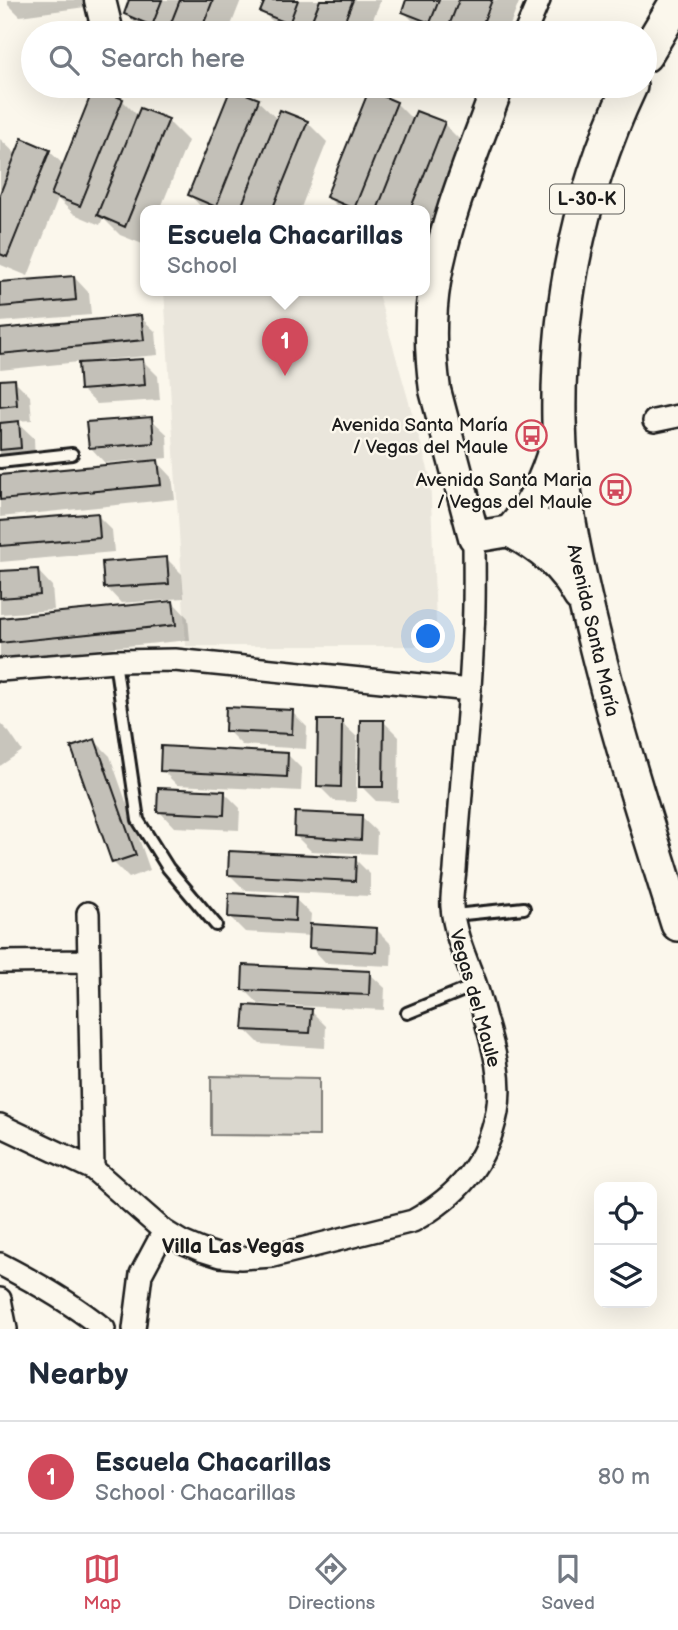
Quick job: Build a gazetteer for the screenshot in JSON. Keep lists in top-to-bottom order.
{
  "streets": {
    "main road": ["L-30-K", "Avenida Santa María"],
    "street": ["Vegas del Maule"]
  },
  "districts": ["Villa Las Vegas"],
  "places": {
    "bus stop": ["Avenida Santa María / Vegas del Maule", "Avenida Santa Maria / Vegas del Maule"]
  },
  "page": {
    "search": "Search here",
    "popup": ["Escuela Chacarillas", "School"],
    "pins": "1",
    "heading": "Nearby",
    "list": [
      {
        "mark": "1",
        "name": "Escuela Chacarillas",
        "note": "School · Chacarillas",
        "value": "80 m"
      }
    ],
    "nav": ["Map", "Directions", "Saved"]
  }
}
